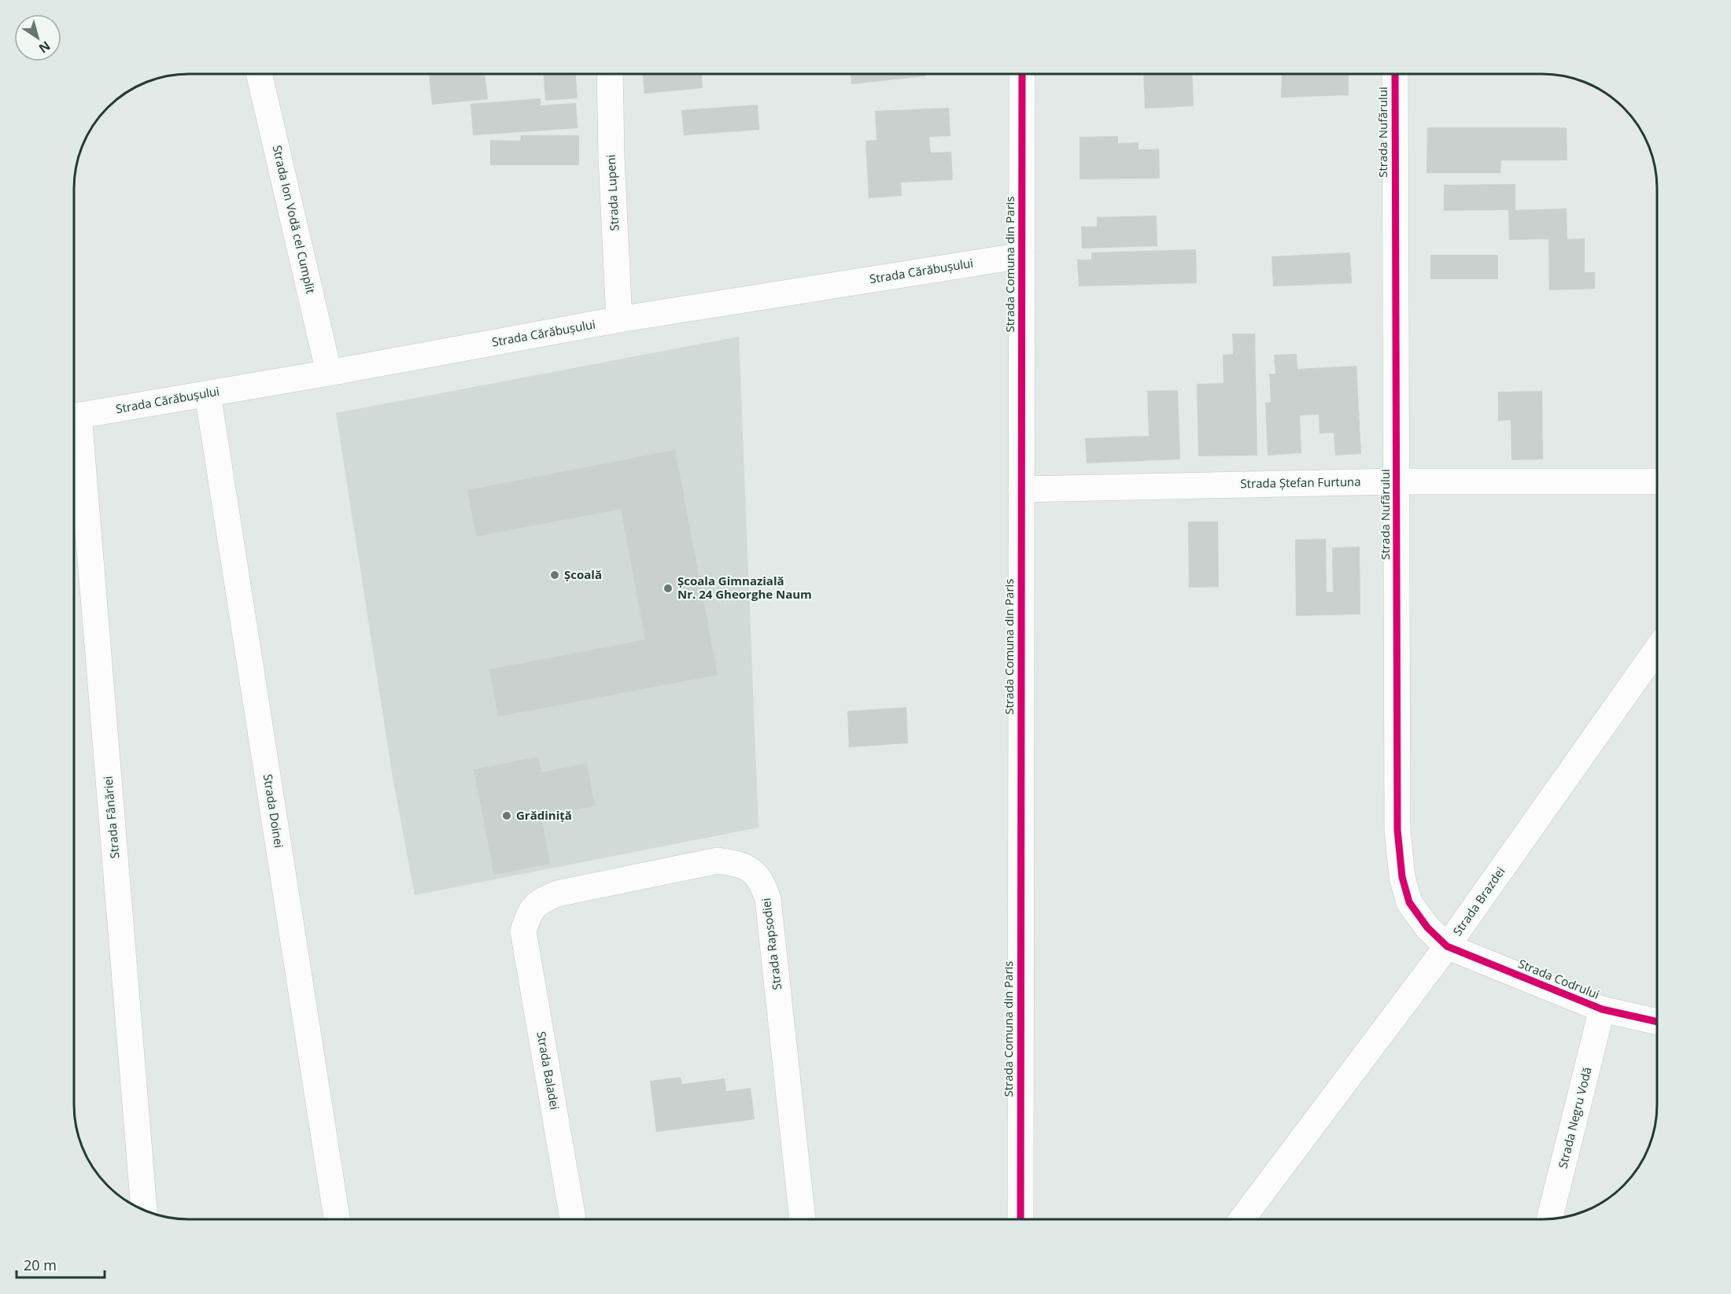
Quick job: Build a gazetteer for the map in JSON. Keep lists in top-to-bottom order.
{
  "streets": {
    "street": [
      "Strada Nufărului",
      "Strada Lupeni",
      "Strada Ion Vodă cel Cumplit",
      "Strada Comuna din Paris",
      "Strada Cărăbușului",
      "Strada Ștefan Furtuna",
      "Strada Doinei",
      "Strada Fânăriei",
      "Strada Brazdei",
      "Strada Rapsodiei",
      "Strada Codrului",
      "Strada Baladei",
      "Strada Negru Vodă"
    ]
  },
  "crossings": [
    ["Strada Nufărului", "Strada Ștefan Furtuna"],
    ["Strada Nufărului", "Strada Brazdei"],
    ["Strada Nufărului", "Strada Codrului"],
    ["Strada Lupeni", "Strada Cărăbușului"],
    ["Strada Ion Vodă cel Cumplit", "Strada Cărăbușului"],
    ["Strada Comuna din Paris", "Strada Cărăbușului"],
    ["Strada Comuna din Paris", "Strada Ștefan Furtuna"],
    ["Strada Cărăbușului", "Strada Doinei"],
    ["Strada Brazdei", "Strada Codrului"],
    ["Strada Rapsodiei", "Strada Baladei"],
    ["Strada Codrului", "Strada Negru Vodă"]
  ],
  "places": ["Școală", "Școala Gimnazială Nr. 24 Gheorghe Naum", "Grădiniță"],
  "scale_bar": "20 m",
  "north": "bottom right"
}
